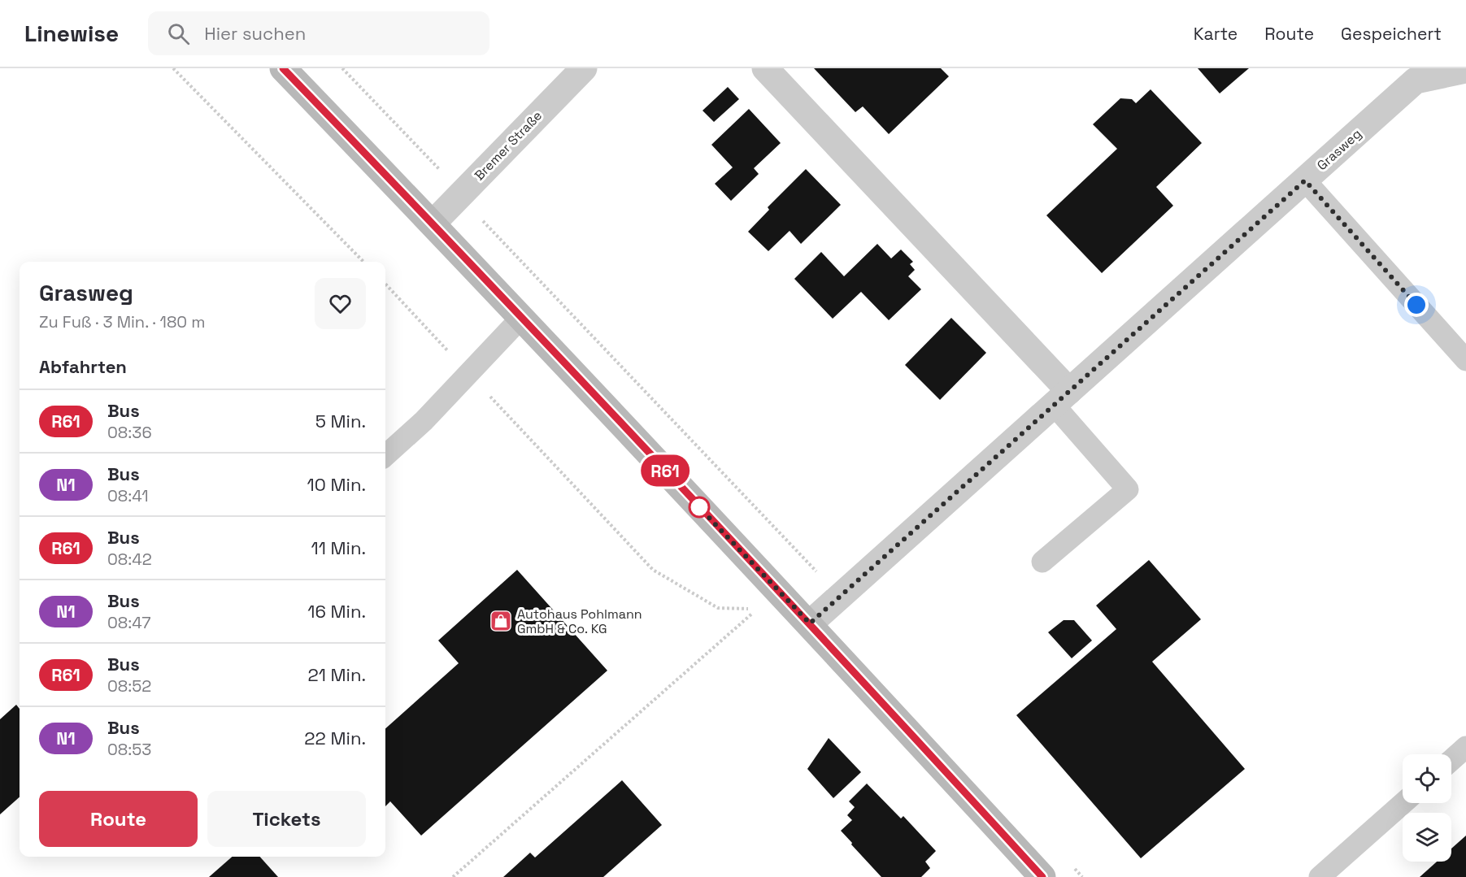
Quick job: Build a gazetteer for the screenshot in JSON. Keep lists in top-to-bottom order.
{
  "streets": {
    "street": ["Bremer Straße", "Grasweg"]
  },
  "places": {
    "shop": ["Autohaus Pohlmann GmbH & Co. KG"]
  },
  "lines": ["bus line R61"],
  "page": {
    "header": "Linewise",
    "search": "Hier suchen",
    "nav": ["Karte", "Route", "Gespeichert"],
    "on_map": "R61",
    "heading": [
      ["Grasweg", "Zu Fuß · 3 Min. · 180 m"],
      "Abfahrten"
    ],
    "list": [
      {
        "mark": "R61",
        "name": "Bus",
        "note": "08:36",
        "value": "5 Min."
      },
      {
        "mark": "N1",
        "name": "Bus",
        "note": "08:41",
        "value": "10 Min."
      },
      {
        "mark": "R61",
        "name": "Bus",
        "note": "08:42",
        "value": "11 Min."
      },
      {
        "mark": "N1",
        "name": "Bus",
        "note": "08:47",
        "value": "16 Min."
      },
      {
        "mark": "R61",
        "name": "Bus",
        "note": "08:52",
        "value": "21 Min."
      },
      {
        "mark": "N1",
        "name": "Bus",
        "note": "08:53",
        "value": "22 Min."
      }
    ],
    "buttons": ["Route", "Tickets"]
  }
}
